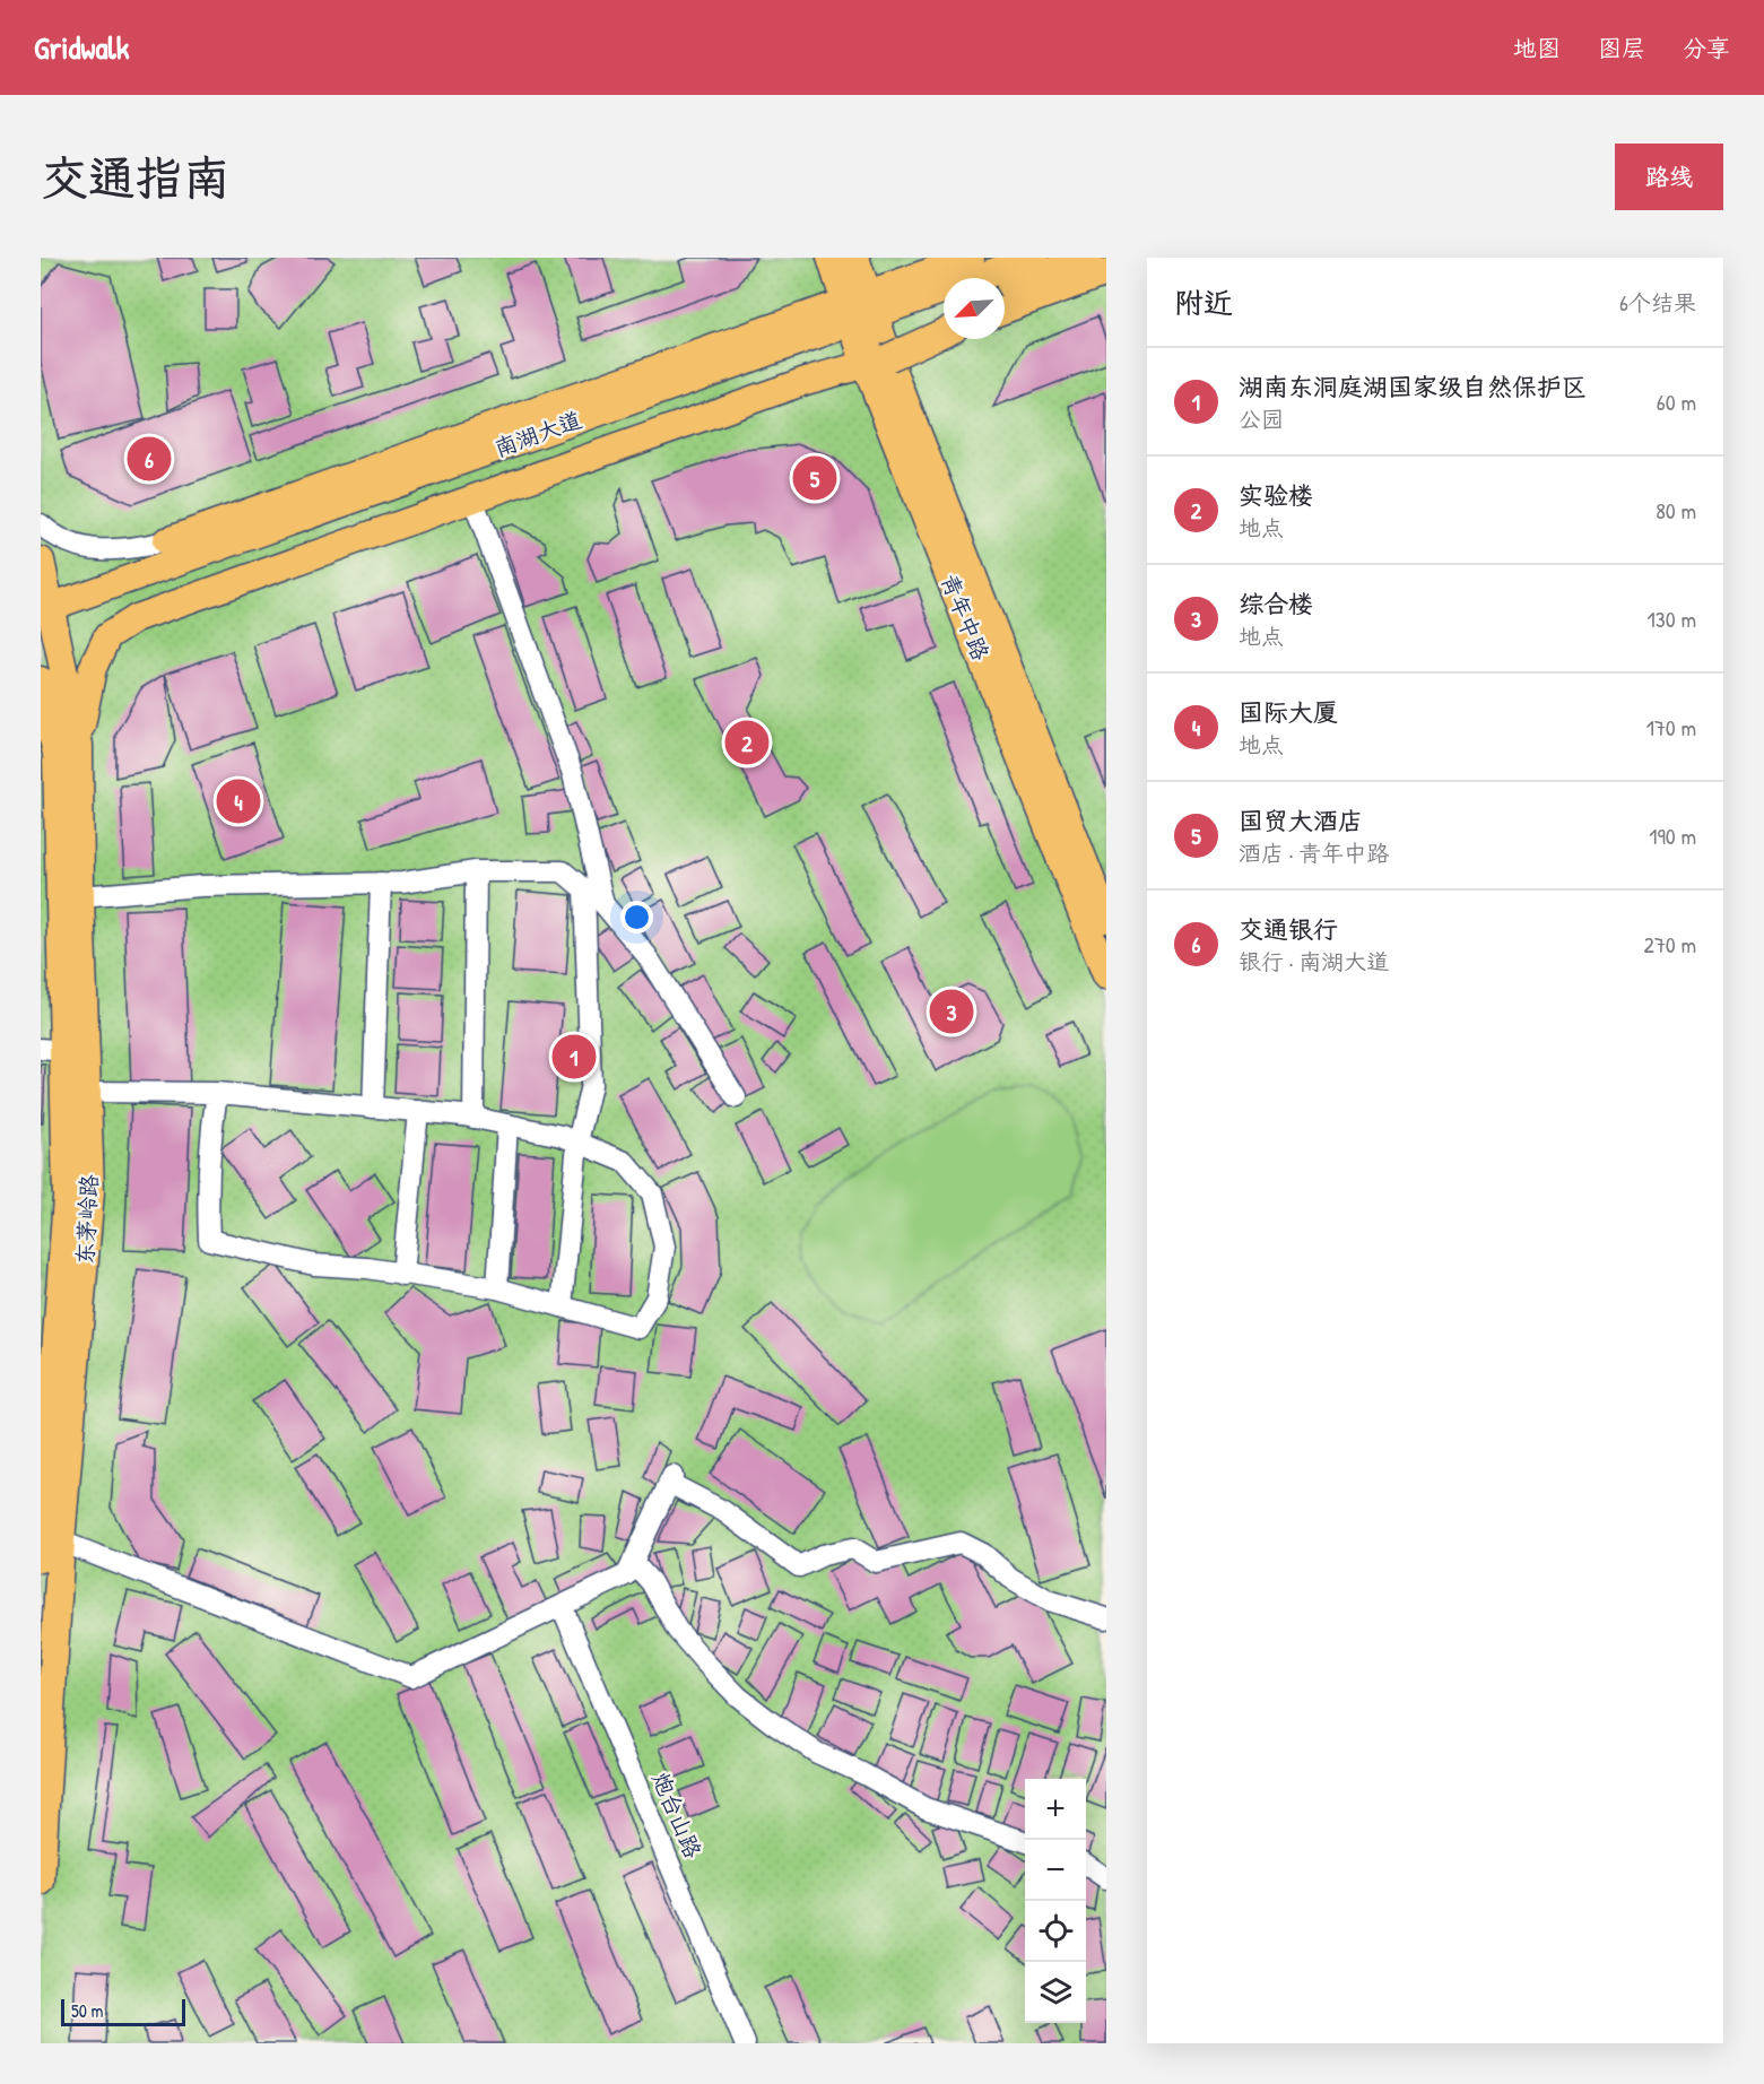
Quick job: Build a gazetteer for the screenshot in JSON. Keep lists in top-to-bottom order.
{
  "streets": {
    "main road": ["南湖大道", "青年中路", "东茅岭路"],
    "street": ["炮台山路"]
  },
  "crossings": [
    ["南湖大道", "青年中路"],
    ["南湖大道", "东茅岭路"]
  ],
  "scale_bar": "50 m",
  "north": "bottom left",
  "page": {
    "header": "Gridwalk",
    "nav": ["地图", "图层", "分享"],
    "buttons": "路线",
    "title": "交通指南",
    "heading": ["附近", "6个结果"],
    "list": [
      {
        "mark": "1",
        "name": "湖南东洞庭湖国家级自然保护区",
        "note": "公园",
        "value": "60 m"
      },
      {
        "mark": "2",
        "name": "实验楼",
        "note": "地点",
        "value": "80 m"
      },
      {
        "mark": "3",
        "name": "综合楼",
        "note": "地点",
        "value": "130 m"
      },
      {
        "mark": "4",
        "name": "国际大厦",
        "note": "地点",
        "value": "170 m"
      },
      {
        "mark": "5",
        "name": "国贸大酒店",
        "note": "酒店 · 青年中路",
        "value": "190 m"
      },
      {
        "mark": "6",
        "name": "交通银行",
        "note": "银行 · 南湖大道",
        "value": "270 m"
      }
    ],
    "pins": [
      "6",
      "5",
      "2",
      "4",
      "3",
      "1"
    ],
    "map_buttons": ["+", "−"],
    "scale": "50 m"
  }
}
